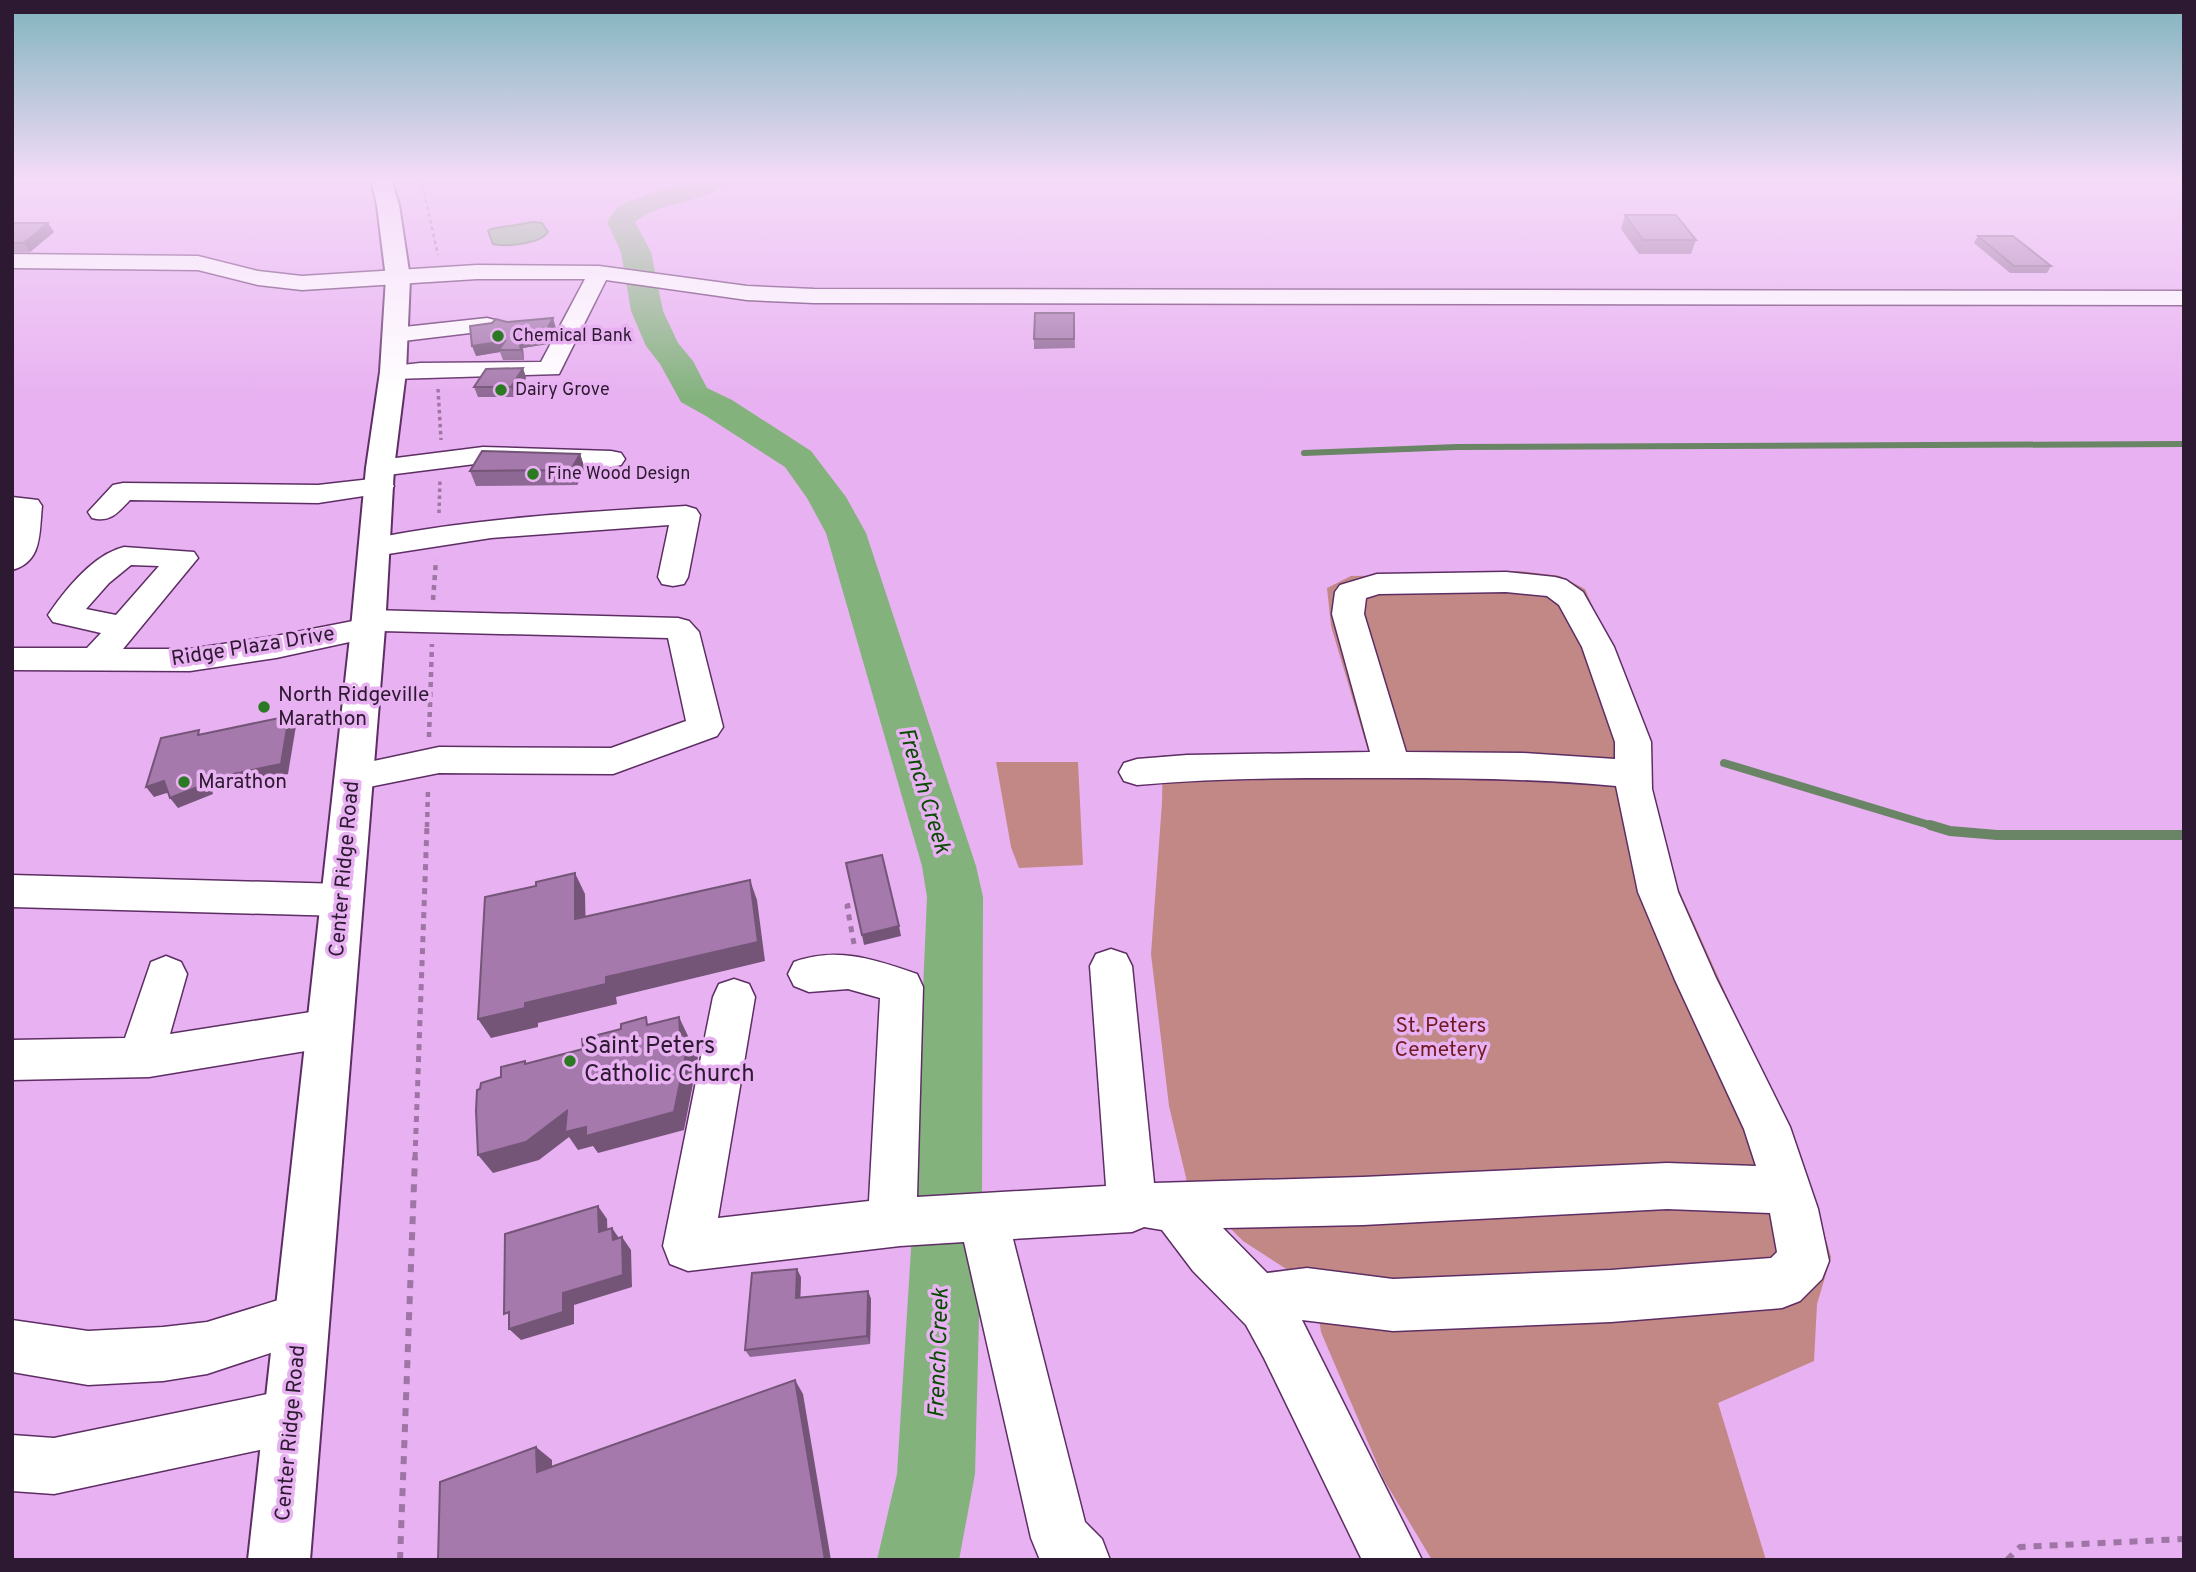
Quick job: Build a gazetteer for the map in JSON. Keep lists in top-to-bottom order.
{
  "streets": {
    "main road": ["Center Ridge Road"],
    "street": ["Ridge Plaza Drive"]
  },
  "crossings": [
    ["Ridge Plaza Drive", "Center Ridge Road"]
  ],
  "water": ["French Creek"],
  "parks": ["St. Peters Cemetery"],
  "places": [
    "Chemical Bank",
    "Dairy Grove",
    "Fine Wood Design",
    "North Ridgeville Marathon",
    "Marathon",
    "Saint Peters Catholic Church"
  ]
}
